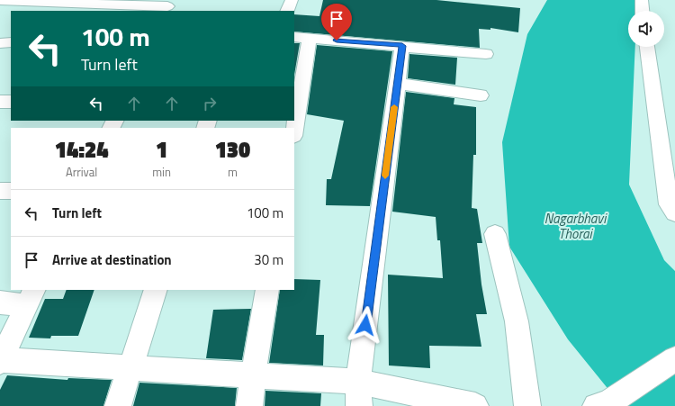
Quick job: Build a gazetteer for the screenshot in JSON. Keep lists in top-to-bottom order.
{
  "water": ["Nagarbhavi Thorai"],
  "page": {
    "turn": ["100 m", "Turn left"],
    "eta": [
      "14:24",
      "Arrival",
      "1",
      "min",
      "130",
      "m"
    ],
    "list": [
      {
        "name": "Turn left",
        "value": "100 m"
      },
      {
        "name": "Arrive at destination",
        "value": "30 m"
      }
    ]
  }
}
